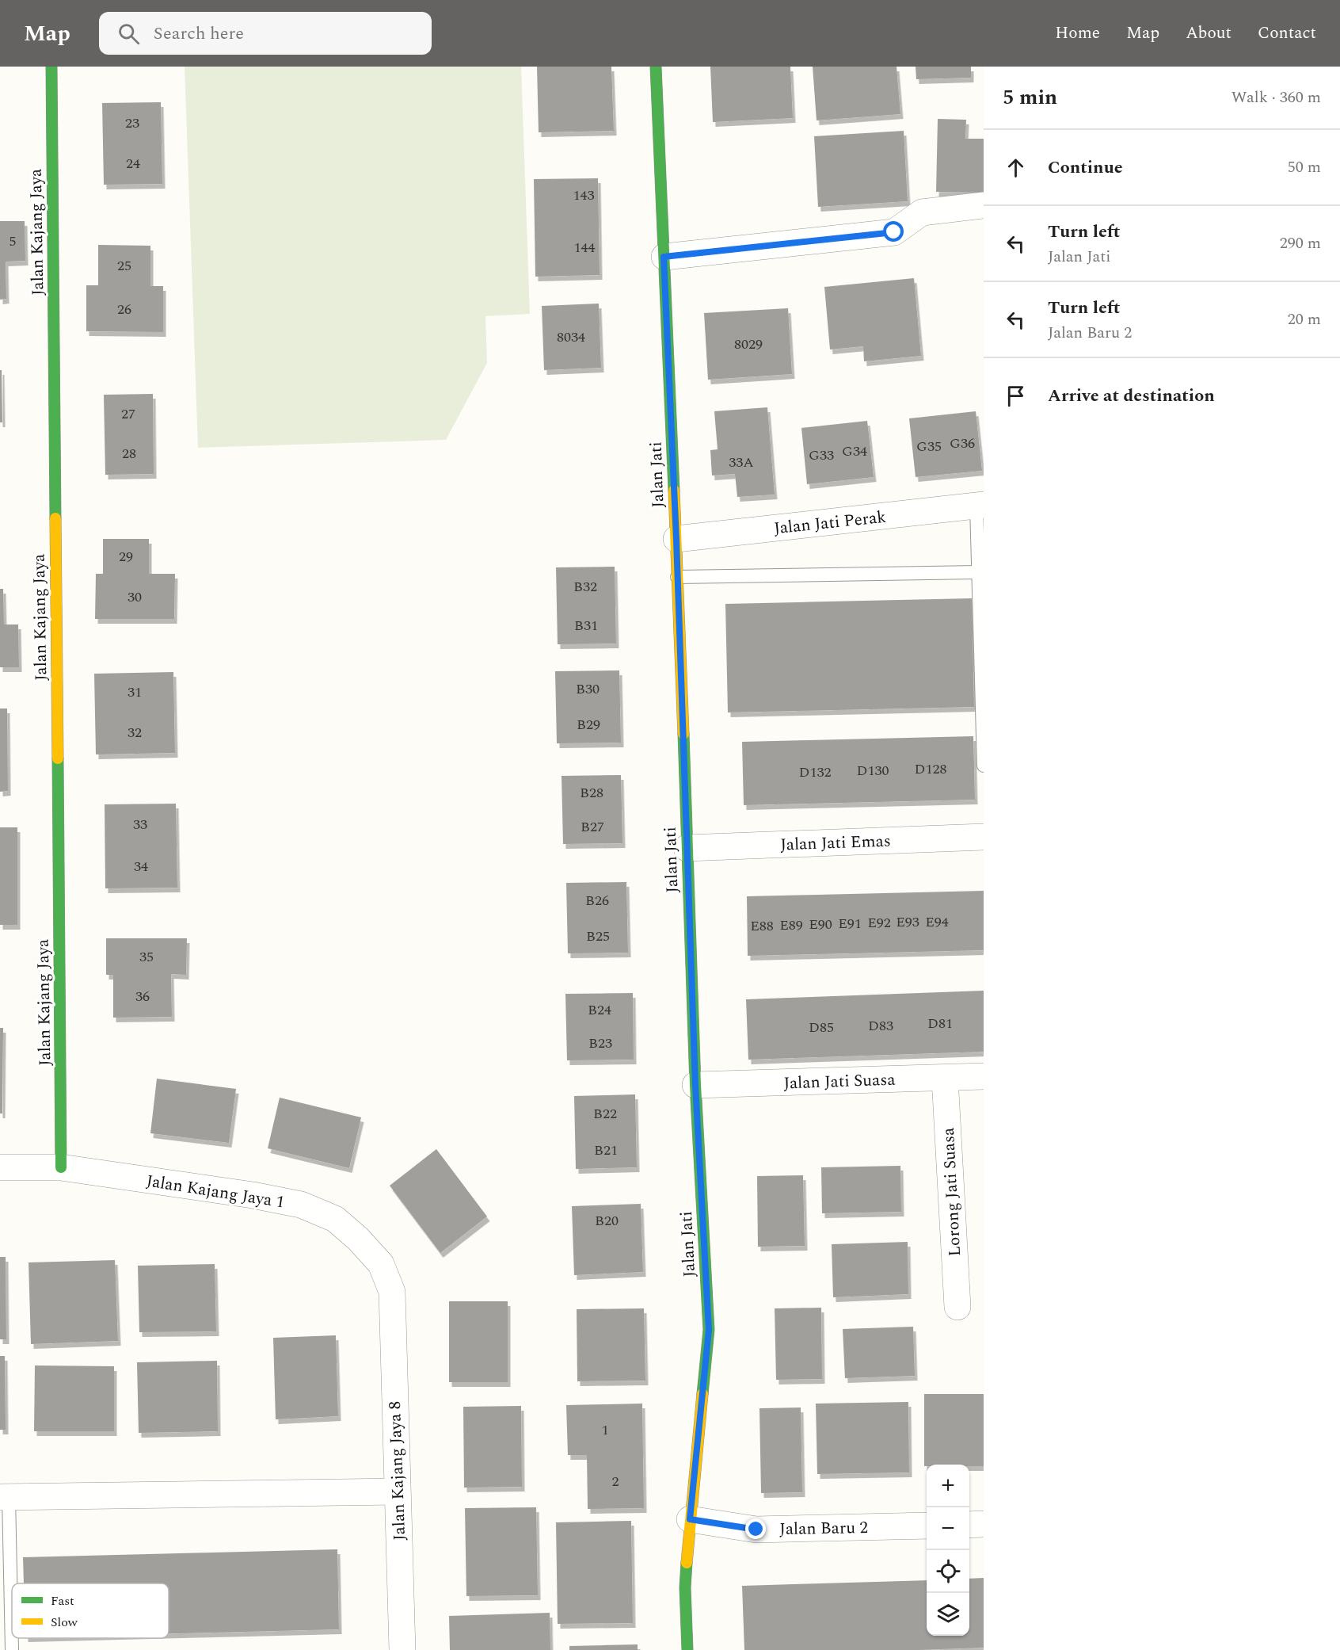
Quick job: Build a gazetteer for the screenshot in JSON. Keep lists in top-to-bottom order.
{
  "streets": {
    "street": [
      "Jalan Kajang Jaya",
      "Jalan Jati",
      "Jalan Jati Perak",
      "Jalan Jati Emas",
      "Jalan Jati Suasa",
      "Jalan Kajang Jaya 1",
      "Lorong Jati Suasa",
      "Jalan Kajang Jaya 8",
      "Jalan Baru 2"
    ]
  },
  "crossings": [
    ["Jalan Kajang Jaya", "Jalan Kajang Jaya 1"],
    ["Jalan Jati", "Jalan Jati Perak"],
    ["Jalan Jati", "Jalan Jati Emas"],
    ["Jalan Jati", "Jalan Jati Suasa"],
    ["Jalan Jati", "Jalan Baru 2"],
    ["Jalan Jati Suasa", "Lorong Jati Suasa"],
    ["Jalan Kajang Jaya 1", "Jalan Kajang Jaya 8"]
  ],
  "house_numbers": [
    "23",
    "24",
    "143",
    "5",
    "144",
    "25",
    "26",
    "8034",
    "8029",
    "27",
    "G36",
    "G35",
    "G34",
    "28",
    "G33",
    "33A",
    "29",
    "B32",
    "30",
    "B31",
    "B30",
    "31",
    "B29",
    "32",
    "D128",
    "D130",
    "D132",
    "B28",
    "33",
    "B27",
    "34",
    "B26",
    "E93",
    "E94",
    "E92",
    "E91",
    "E90",
    "E89",
    "E88",
    "B25",
    "35",
    "36",
    "B24",
    "D81",
    "D83",
    "D85",
    "B23",
    "B22",
    "B21",
    "B20",
    "1",
    "2"
  ],
  "legend": ["Fast", "Slow"],
  "page": {
    "header": "Map",
    "search": "Search here",
    "nav": [
      "Home",
      "Map",
      "About",
      "Contact"
    ],
    "heading": ["5 min", "Walk · 360 m"],
    "list": [
      ["Continue", "50 m"],
      ["Turn left", "Jalan Jati", "290 m"],
      ["Turn left", "Jalan Baru 2", "20 m"],
      "Arrive at destination"
    ],
    "map_buttons": ["+", "−"]
  }
}
